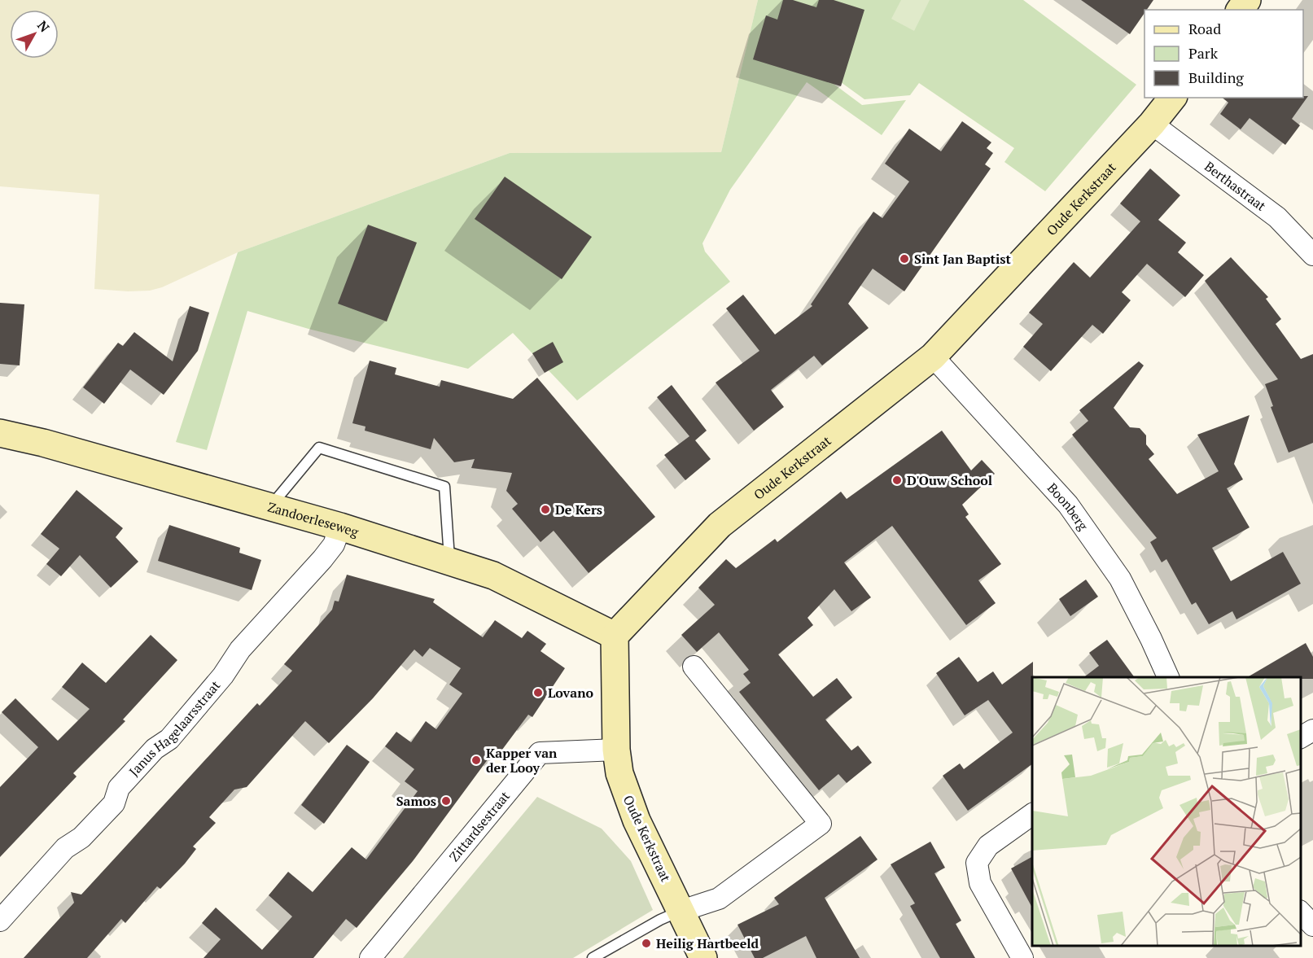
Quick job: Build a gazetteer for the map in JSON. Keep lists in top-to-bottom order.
{
  "streets": {
    "street": [
      "Berthastraat",
      "Oude Kerkstraat",
      "Boonberg",
      "Zandoerleseweg",
      "Janus Hagelaarsstraat",
      "Zittardsestraat"
    ]
  },
  "crossings": [
    ["Berthastraat", "Oude Kerkstraat"],
    ["Oude Kerkstraat", "Boonberg"],
    ["Oude Kerkstraat", "Zandoerleseweg"],
    ["Oude Kerkstraat", "Zittardsestraat"],
    ["Zandoerleseweg", "Janus Hagelaarsstraat"]
  ],
  "places": [
    "Sint Jan Baptist",
    "D'Ouw School",
    "De Kers",
    "Lovano",
    "Kapper van der Looy",
    "Samos",
    "Heilig Hartbeeld"
  ],
  "legend": ["Road", "Park", "Building"],
  "north": "top right"
}
